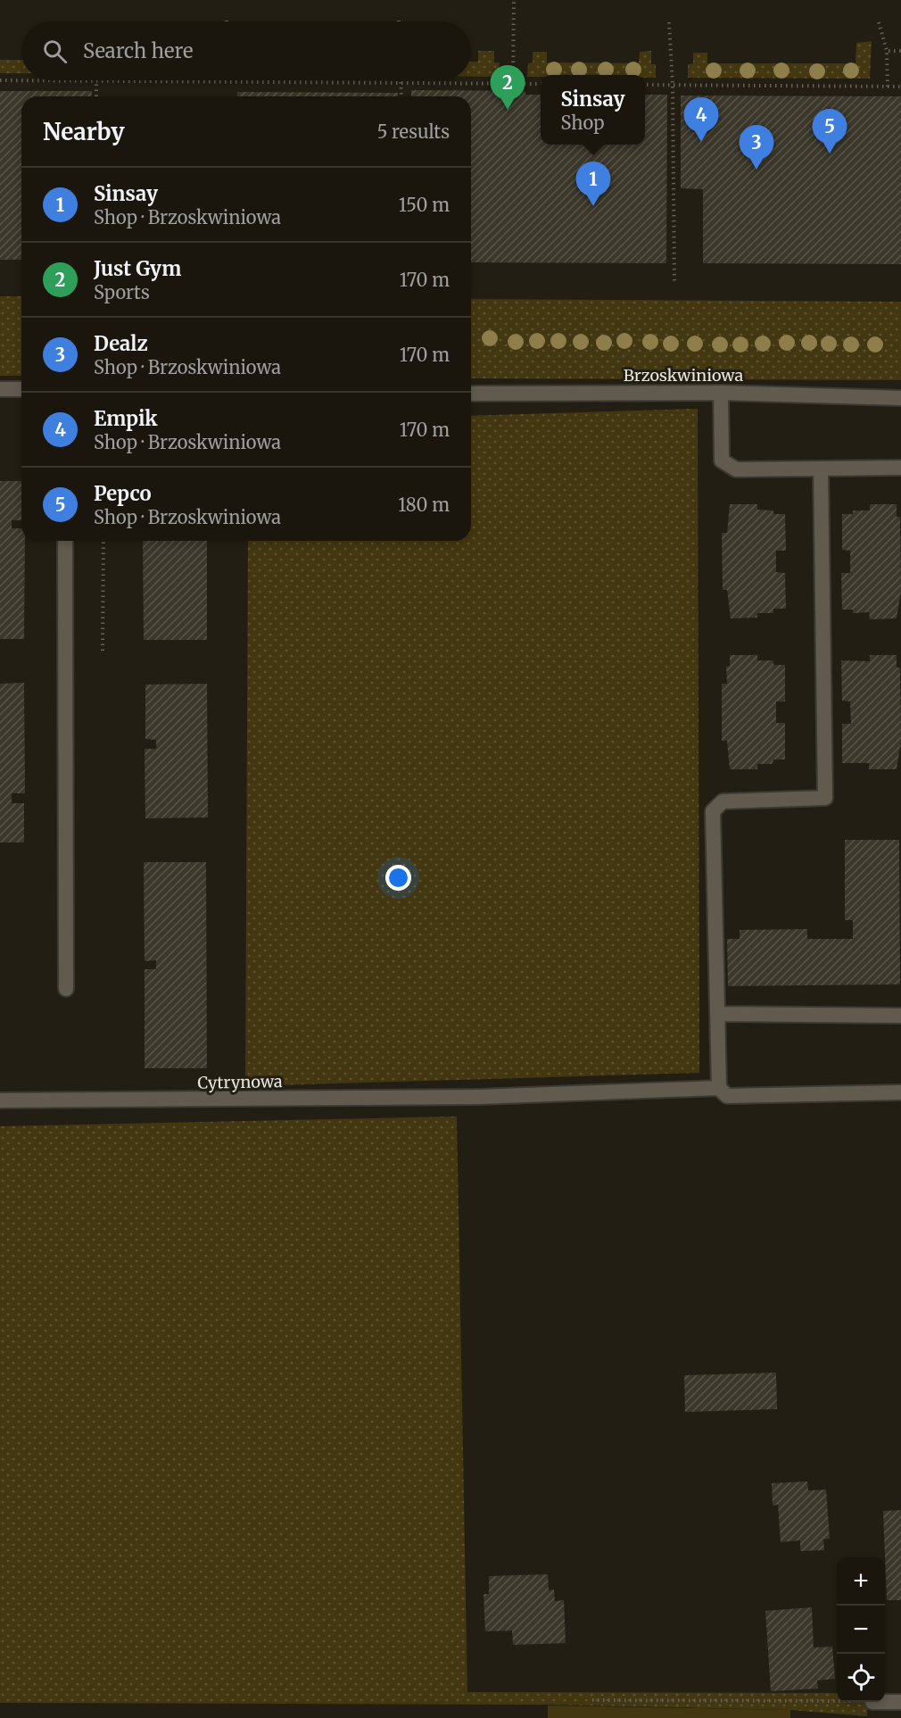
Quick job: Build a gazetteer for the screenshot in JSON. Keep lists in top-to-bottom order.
{
  "streets": {
    "street": ["Brzoskwiniowa", "Cytrynowa"]
  },
  "page": {
    "search": "Search here",
    "pins": [
      "2",
      "4",
      "5",
      "3",
      "1"
    ],
    "popup": ["Sinsay", "Shop"],
    "heading": ["Nearby", "5 results"],
    "list": [
      {
        "mark": "1",
        "name": "Sinsay",
        "note": "Shop · Brzoskwiniowa",
        "value": "150 m"
      },
      {
        "mark": "2",
        "name": "Just Gym",
        "note": "Sports",
        "value": "170 m"
      },
      {
        "mark": "3",
        "name": "Dealz",
        "note": "Shop · Brzoskwiniowa",
        "value": "170 m"
      },
      {
        "mark": "4",
        "name": "Empik",
        "note": "Shop · Brzoskwiniowa",
        "value": "170 m"
      },
      {
        "mark": "5",
        "name": "Pepco",
        "note": "Shop · Brzoskwiniowa",
        "value": "180 m"
      }
    ],
    "map_buttons": ["+", "−"]
  }
}
